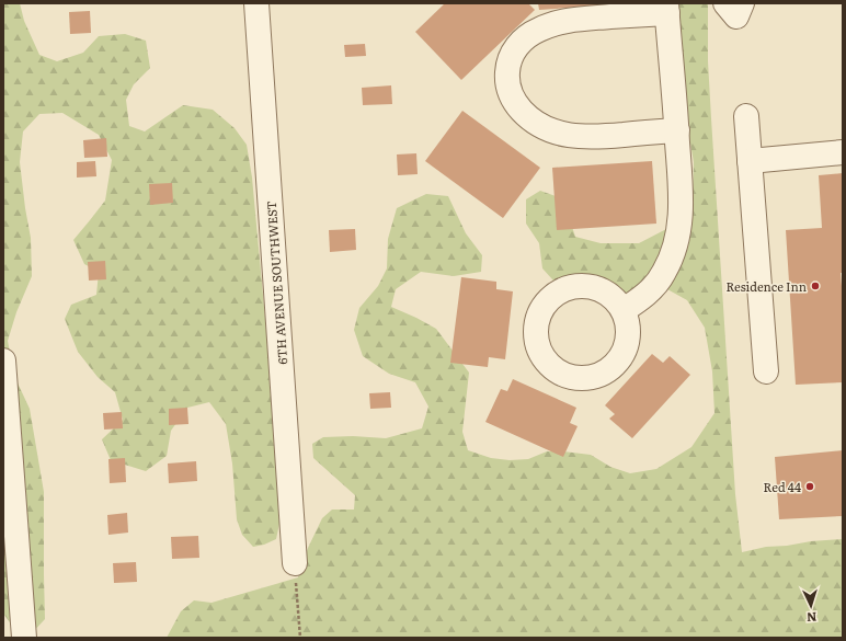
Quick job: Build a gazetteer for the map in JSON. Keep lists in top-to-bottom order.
{
  "streets": {
    "street": ["6TH AVENUE SOUTHWEST"]
  },
  "places": ["Residence Inn", "Red 44"],
  "north": "bottom"
}
